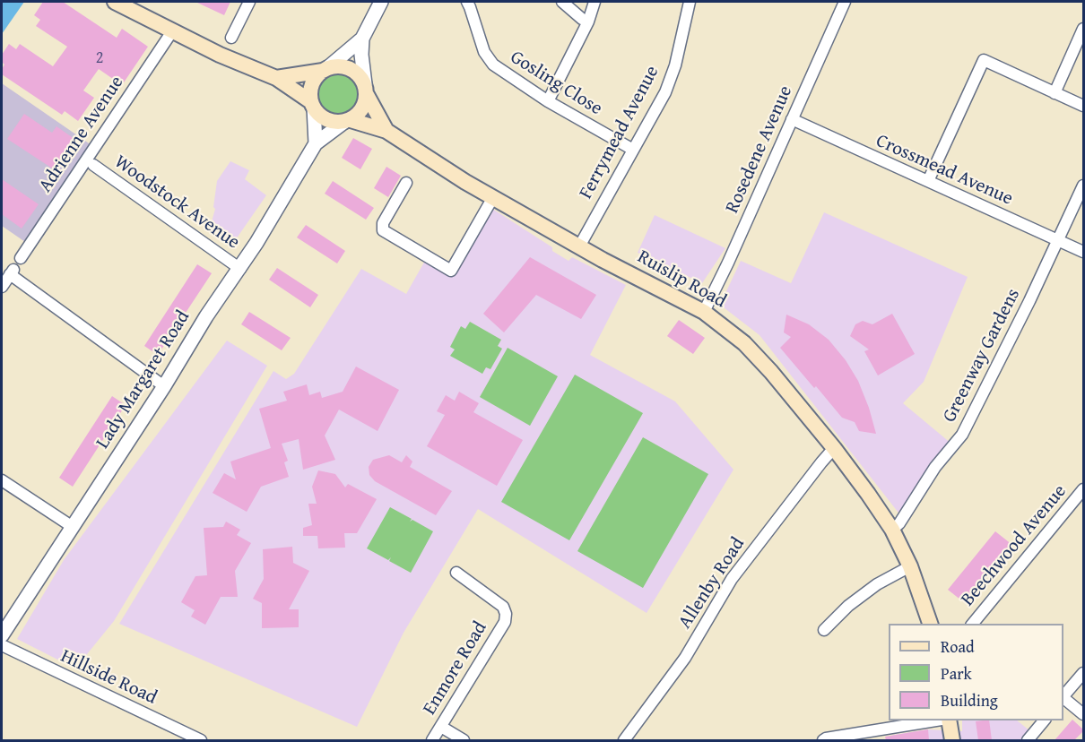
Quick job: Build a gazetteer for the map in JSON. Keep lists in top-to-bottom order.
{
  "streets": {
    "main road": ["Ruislip Road"],
    "street": [
      "Gosling Close",
      "Ferrymead Avenue",
      "Adrienne Avenue",
      "Rosedene Avenue",
      "Crossmead Avenue",
      "Woodstock Avenue",
      "Greenway Gardens",
      "Lady Margaret Road",
      "Beechwood Avenue",
      "Allenby Road",
      "Enmore Road",
      "Hillside Road"
    ]
  },
  "crossings": [
    ["Gosling Close", "Ferrymead Avenue"],
    ["Ferrymead Avenue", "Ruislip Road"],
    ["Rosedene Avenue", "Crossmead Avenue"],
    ["Rosedene Avenue", "Ruislip Road"],
    ["Crossmead Avenue", "Greenway Gardens"],
    ["Woodstock Avenue", "Lady Margaret Road"],
    ["Ruislip Road", "Greenway Gardens"],
    ["Ruislip Road", "Lady Margaret Road"],
    ["Ruislip Road", "Allenby Road"]
  ],
  "house_numbers": ["2"],
  "legend": ["Road", "Park", "Building"]
}
